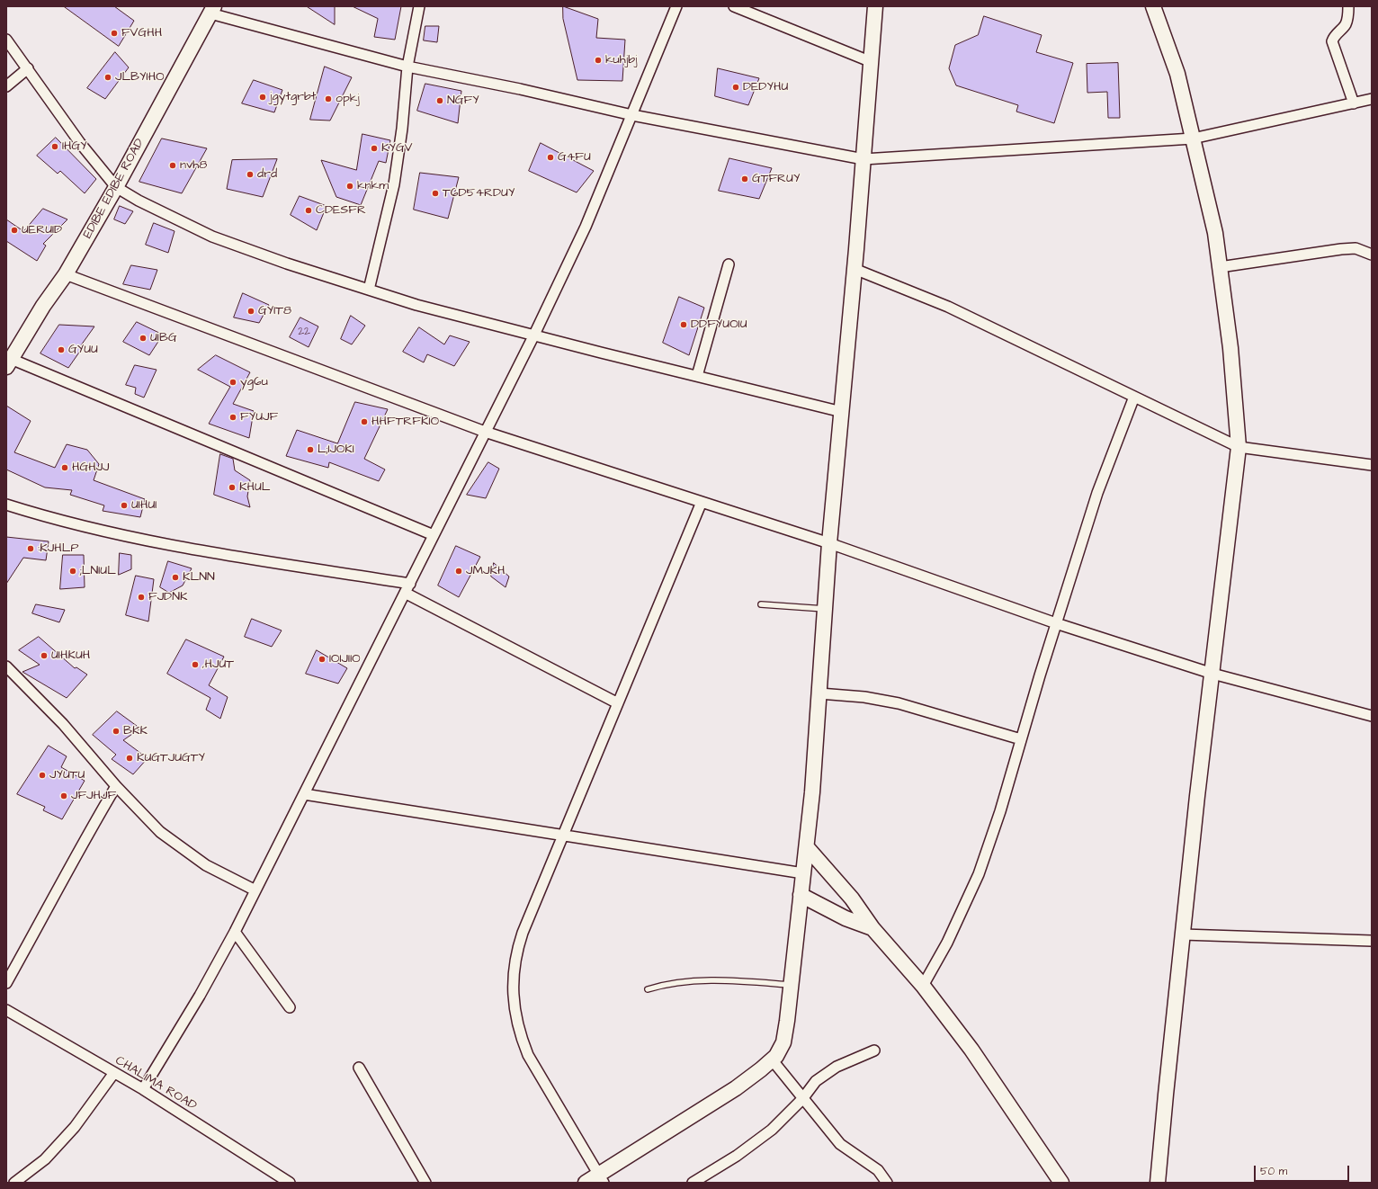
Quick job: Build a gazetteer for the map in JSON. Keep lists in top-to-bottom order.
{
  "streets": {
    "street": ["EDIBE EDIBE ROAD", "CHALIMA ROAD"]
  },
  "places": [
    "FVGHH",
    "kuhjbj",
    "JLBYIHO",
    "DEDYHU",
    "jgytgrbt",
    "opkj",
    "NGFY",
    "IHGY",
    "KYGV",
    "G4FU",
    "nvh8",
    "drd",
    "GTFRUY",
    "knkm",
    "T6D54RDUY",
    "CDESFR",
    "UERUID",
    "GYIT8",
    "DDFYUOIU",
    "UIBG",
    "GYUU",
    "yg6u",
    "FYUJF",
    "HHFTRFKIO",
    "L;IJOKI",
    "HGHJJ",
    "KHUL",
    "UIHUI",
    ":KJHLP",
    ";LNIUL",
    "JMJKH",
    "KLNN",
    "FJDNK",
    "UIHKUH",
    "IOIJIIO",
    ",HJUT",
    "BKK",
    "KUGTJUGTY",
    "JYUTU",
    "JFJHJF"
  ],
  "house_numbers": ["22"],
  "scale_bar": "50 m"
}
